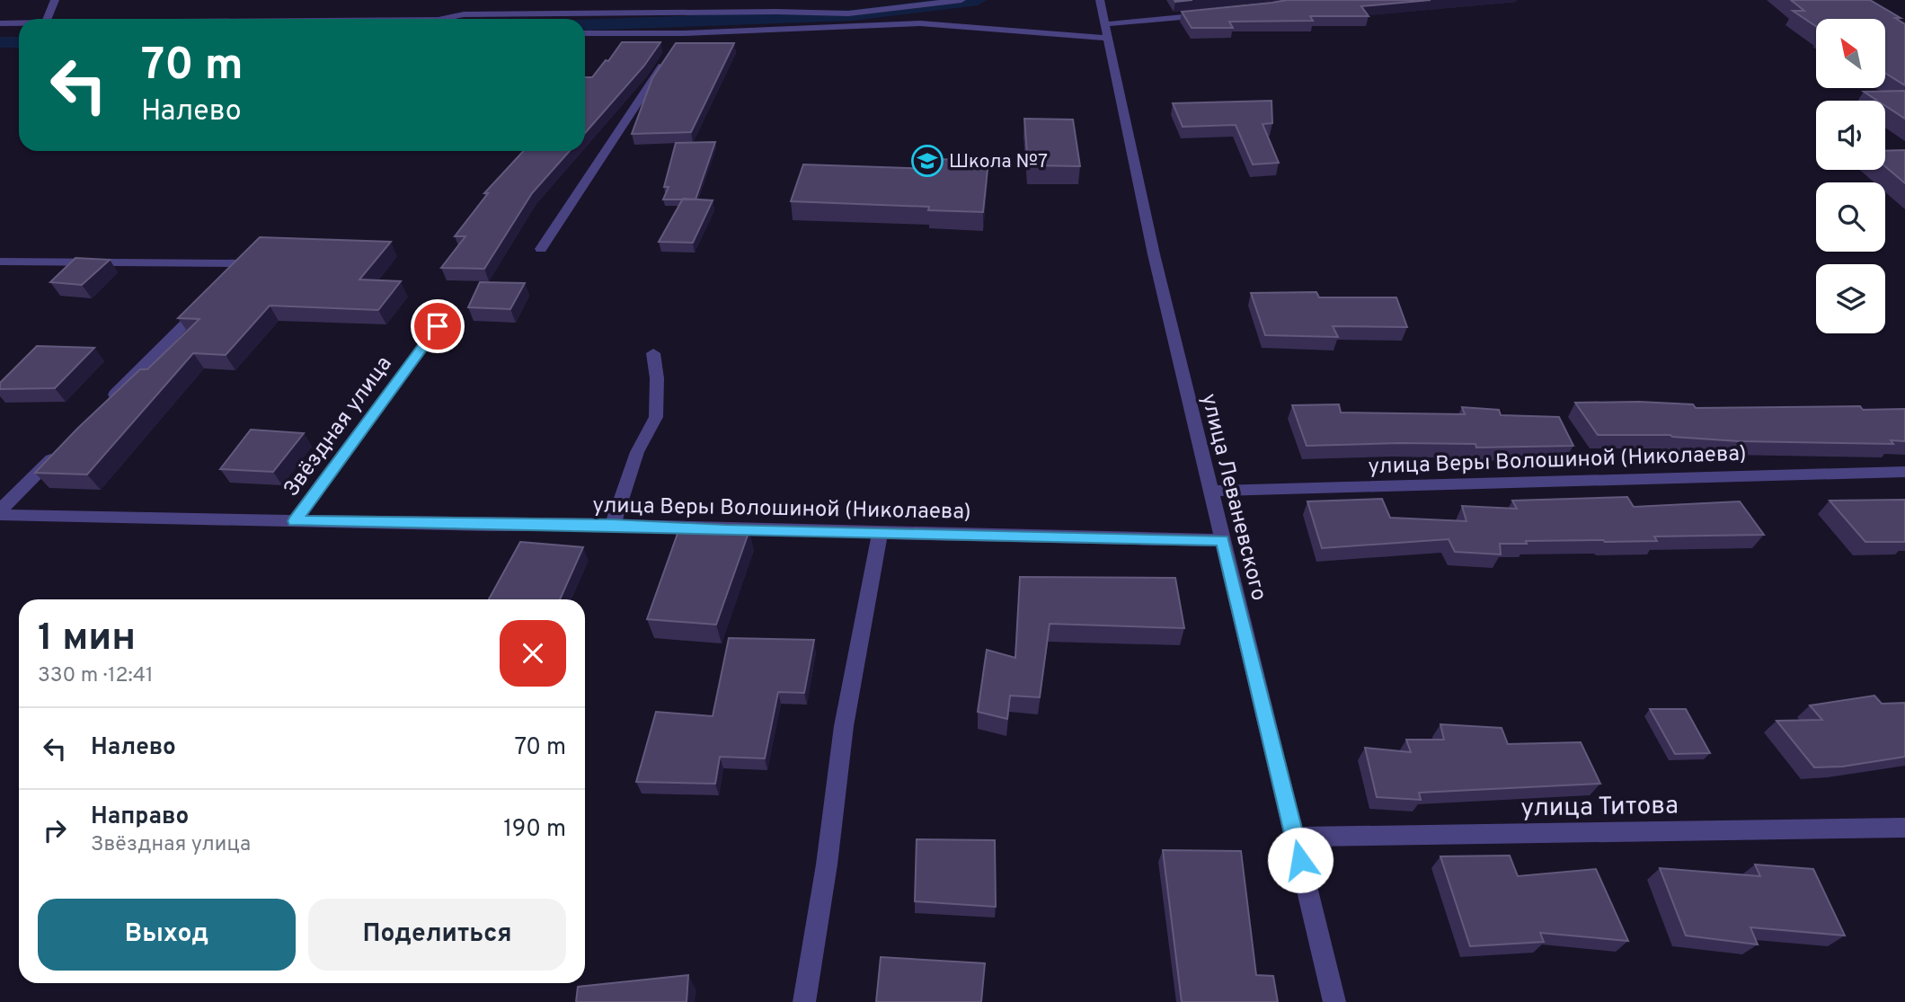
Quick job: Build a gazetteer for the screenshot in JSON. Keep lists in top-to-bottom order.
{
  "streets": {
    "street": [
      "Звёздная улица",
      "улица Веры Волошиной (Николаева)",
      "улица Леваневского",
      "улица Титова"
    ]
  },
  "crossings": [
    ["Звёздная улица", "улица Веры Волошиной (Николаева)"],
    ["улица Веры Волошиной (Николаева)", "улица Леваневского"],
    ["улица Леваневского", "улица Титова"]
  ],
  "places": {
    "school or university": ["Школа №7"]
  },
  "north": "top left",
  "page": {
    "turn": ["70 m", "Налево"],
    "heading": ["1 мин", "330 m · 12:41"],
    "list": [
      {
        "name": "Налево",
        "value": "70 m"
      },
      {
        "name": "Направо",
        "note": "Звёздная улица",
        "value": "190 m"
      }
    ],
    "buttons": ["Выход", "Поделиться"]
  }
}
